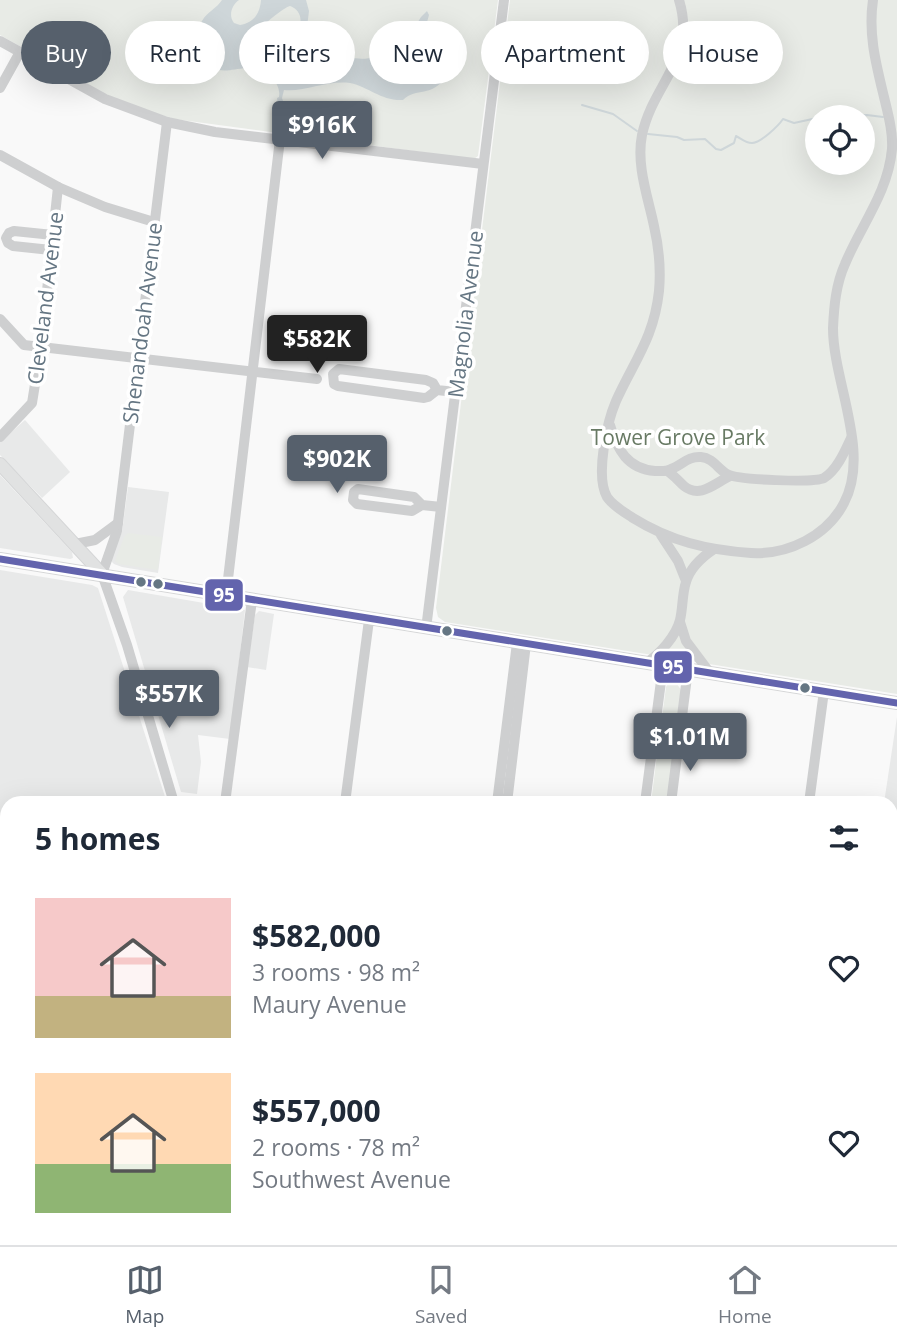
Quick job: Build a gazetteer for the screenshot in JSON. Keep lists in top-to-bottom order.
{
  "streets": {
    "street": ["Cleveland Avenue", "Magnolia Avenue", "Shenandoah Avenue"]
  },
  "parks": ["Tower Grove Park"],
  "lines": ["transit line 95"],
  "page": {
    "chip": [
      "Buy",
      "Rent",
      "Filters",
      "New",
      "Apartment",
      "House"
    ],
    "price": [
      "$916K",
      "$582K",
      "$902K",
      "$557K",
      "$1.01M"
    ],
    "heading": "5 homes",
    "list": [
      {
        "name": "$582,000",
        "note": "3 rooms · 98 m² · Maury Avenue"
      },
      {
        "name": "$557,000",
        "note": "2 rooms · 78 m² · Southwest Avenue"
      }
    ],
    "tabs": ["Map", "Saved", "Home"]
  }
}
